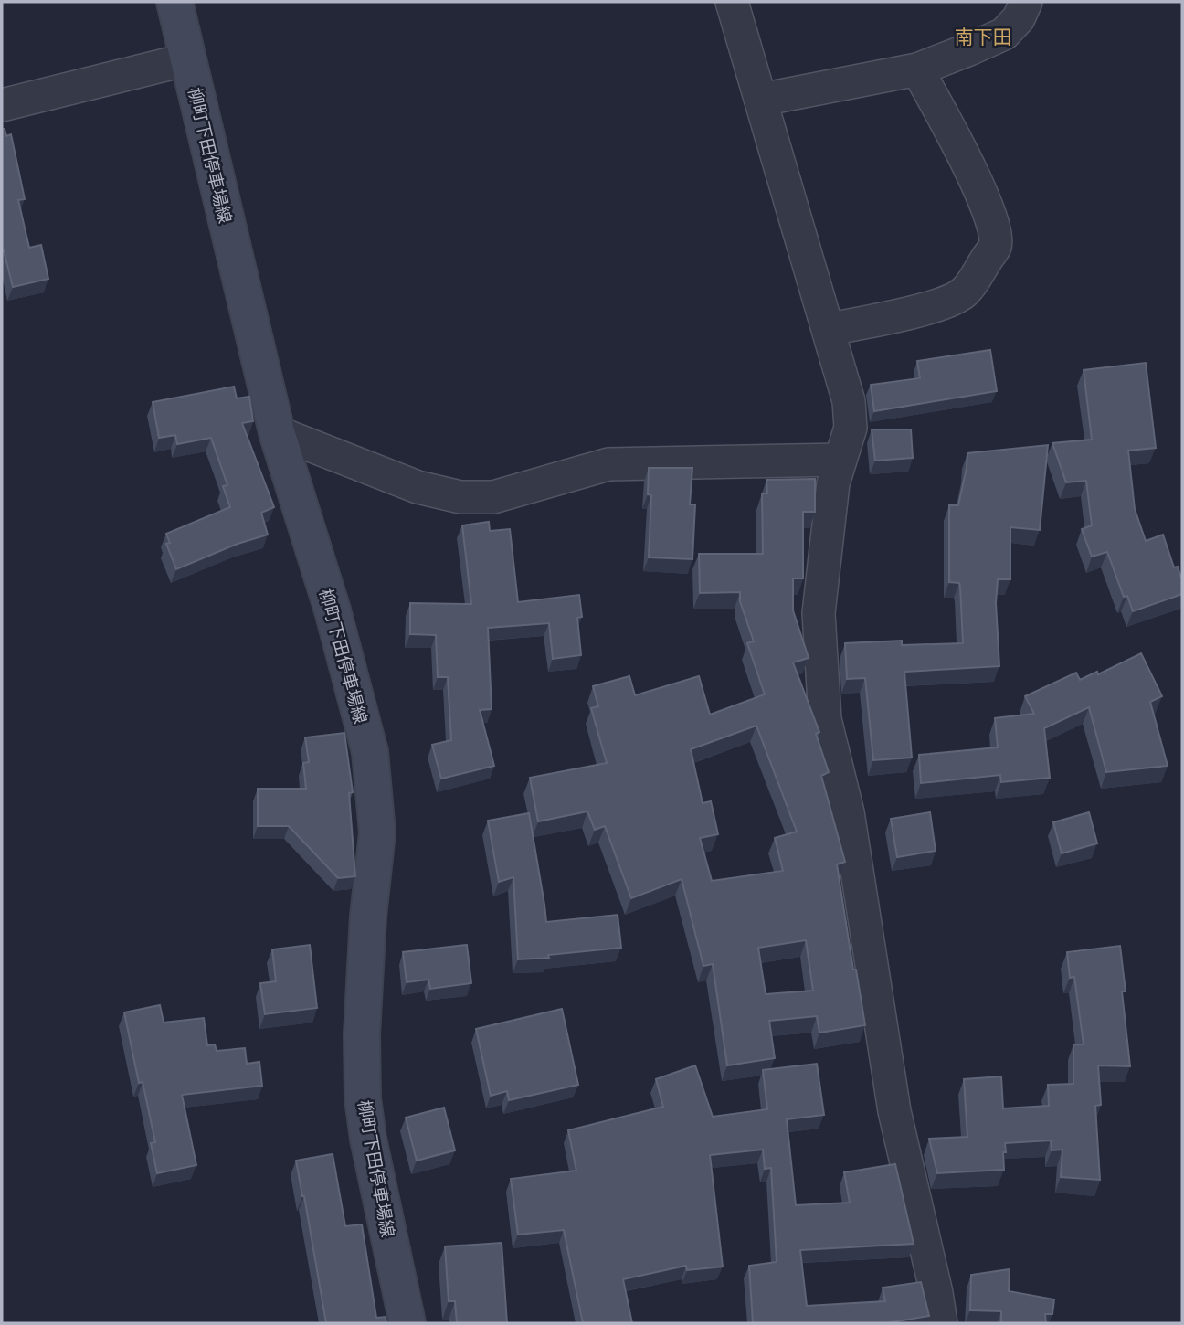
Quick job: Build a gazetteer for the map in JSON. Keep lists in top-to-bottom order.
{
  "streets": {
    "main road": ["柳町下田停車場線"]
  },
  "districts": ["南下田"]
}
